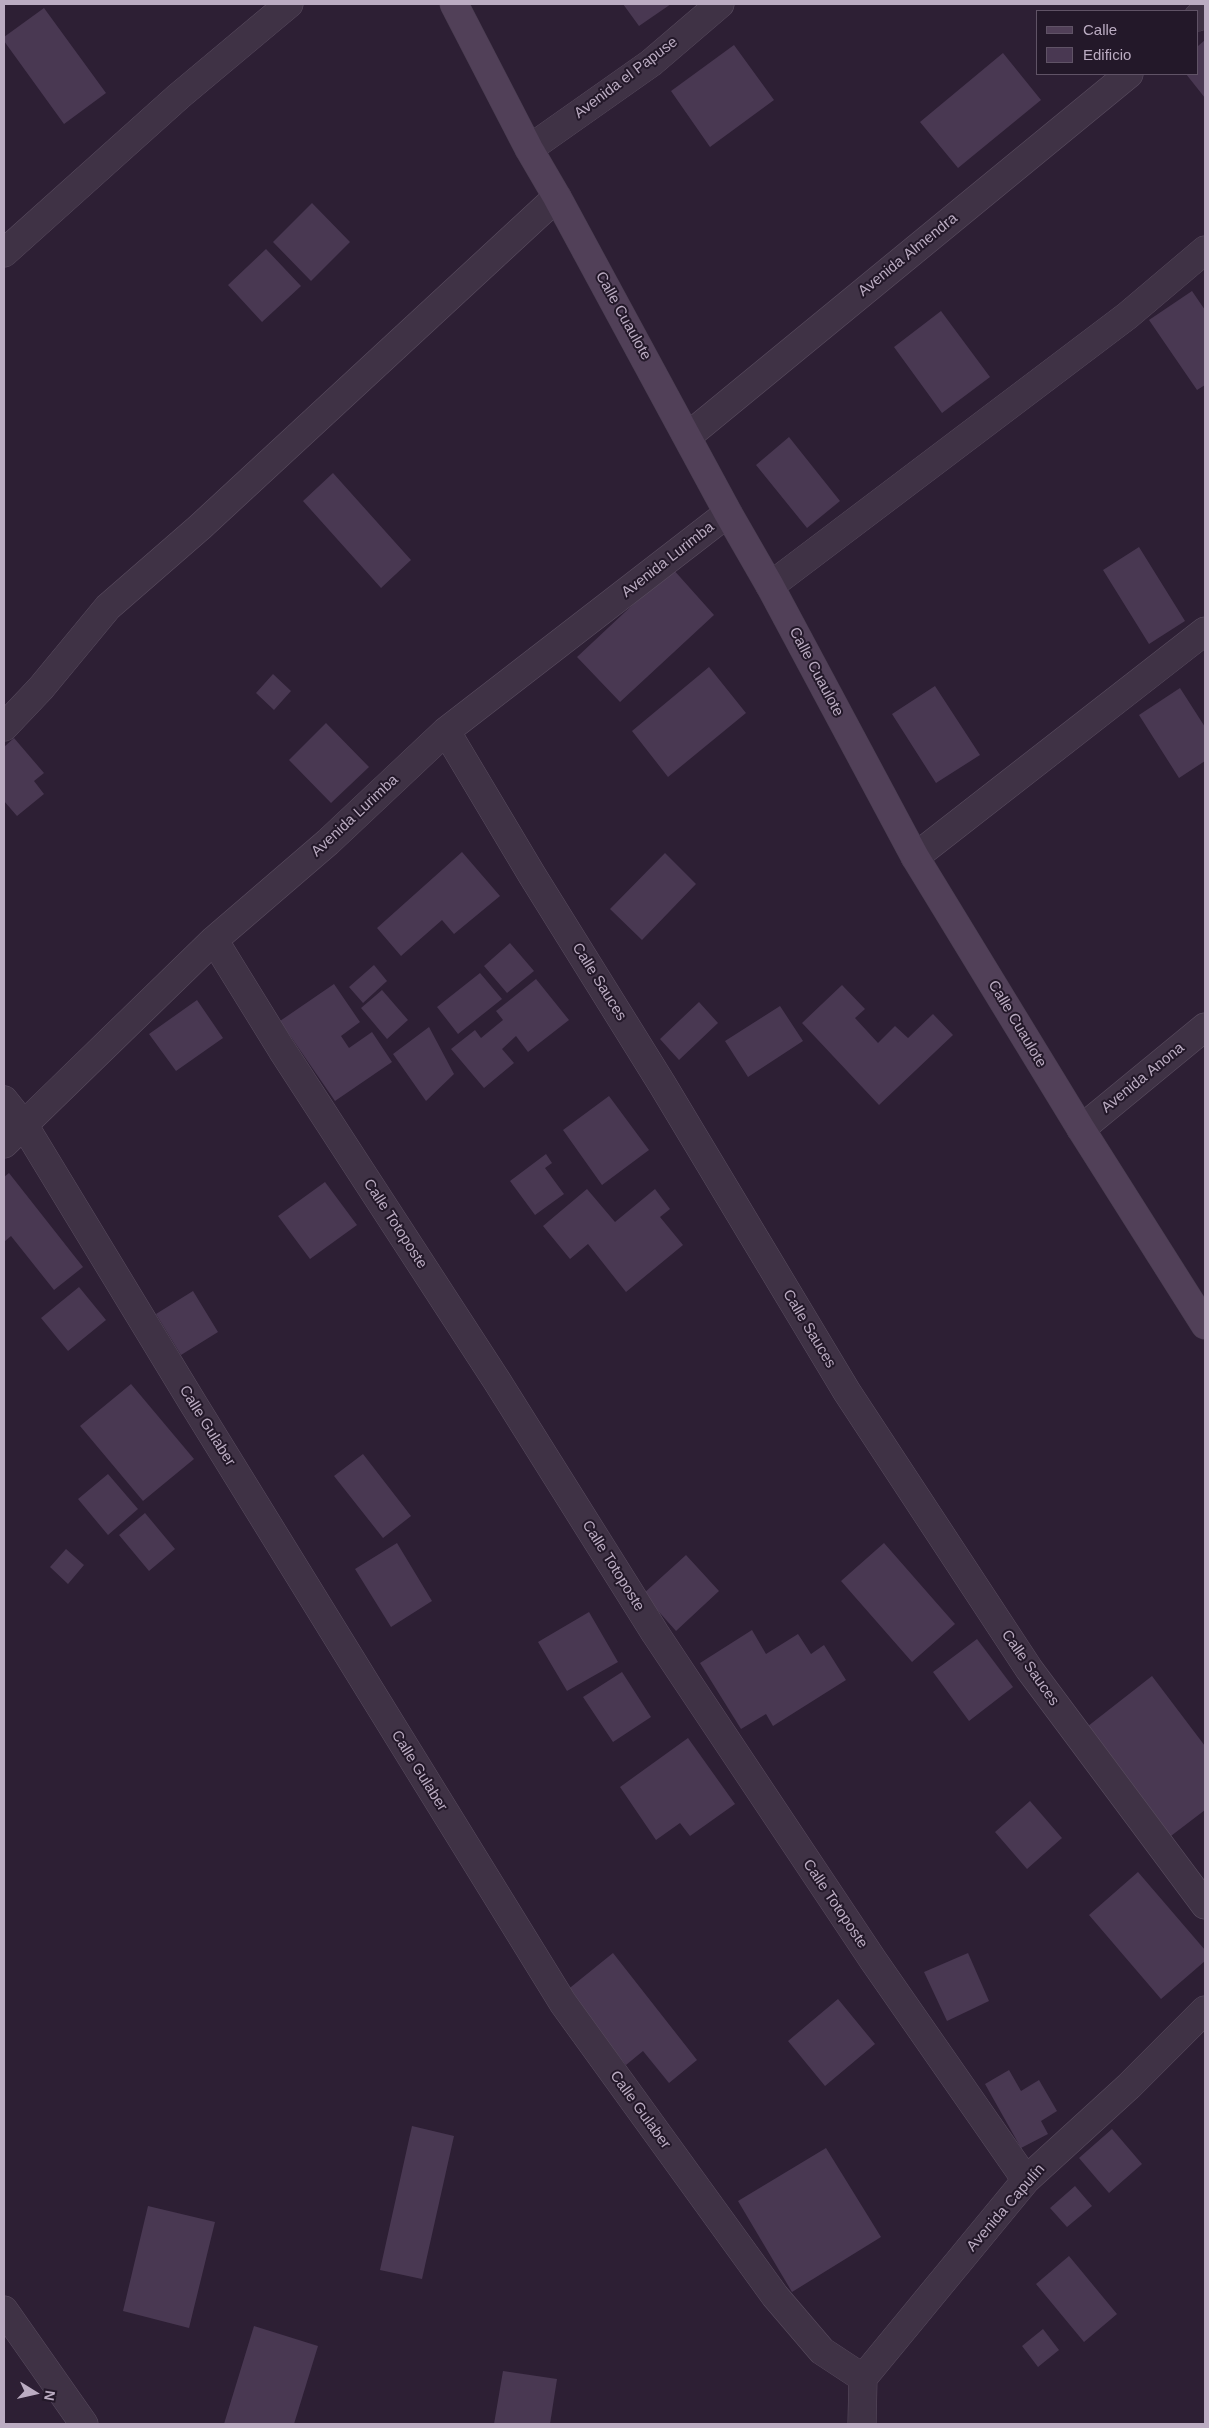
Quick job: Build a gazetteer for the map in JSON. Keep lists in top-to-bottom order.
{
  "streets": {
    "street": [
      "Avenida el Papuse",
      "Avenida Almendra",
      "Calle Cuaulote",
      "Avenida Lurimba",
      "Calle Sauces",
      "Avenida Anona",
      "Calle Totoposte",
      "Calle Gulaber",
      "Avenida Capulín"
    ]
  },
  "crossings": [
    ["Avenida el Papuse", "Calle Cuaulote"],
    ["Avenida Almendra", "Calle Cuaulote"],
    ["Calle Cuaulote", "Avenida Lurimba"],
    ["Calle Cuaulote", "Avenida Anona"],
    ["Avenida Lurimba", "Calle Sauces"],
    ["Avenida Lurimba", "Calle Totoposte"],
    ["Avenida Lurimba", "Calle Gulaber"],
    ["Calle Totoposte", "Avenida Capulín"],
    ["Calle Gulaber", "Avenida Capulín"]
  ],
  "legend": ["Calle", "Edificio"],
  "north": "right"
}
